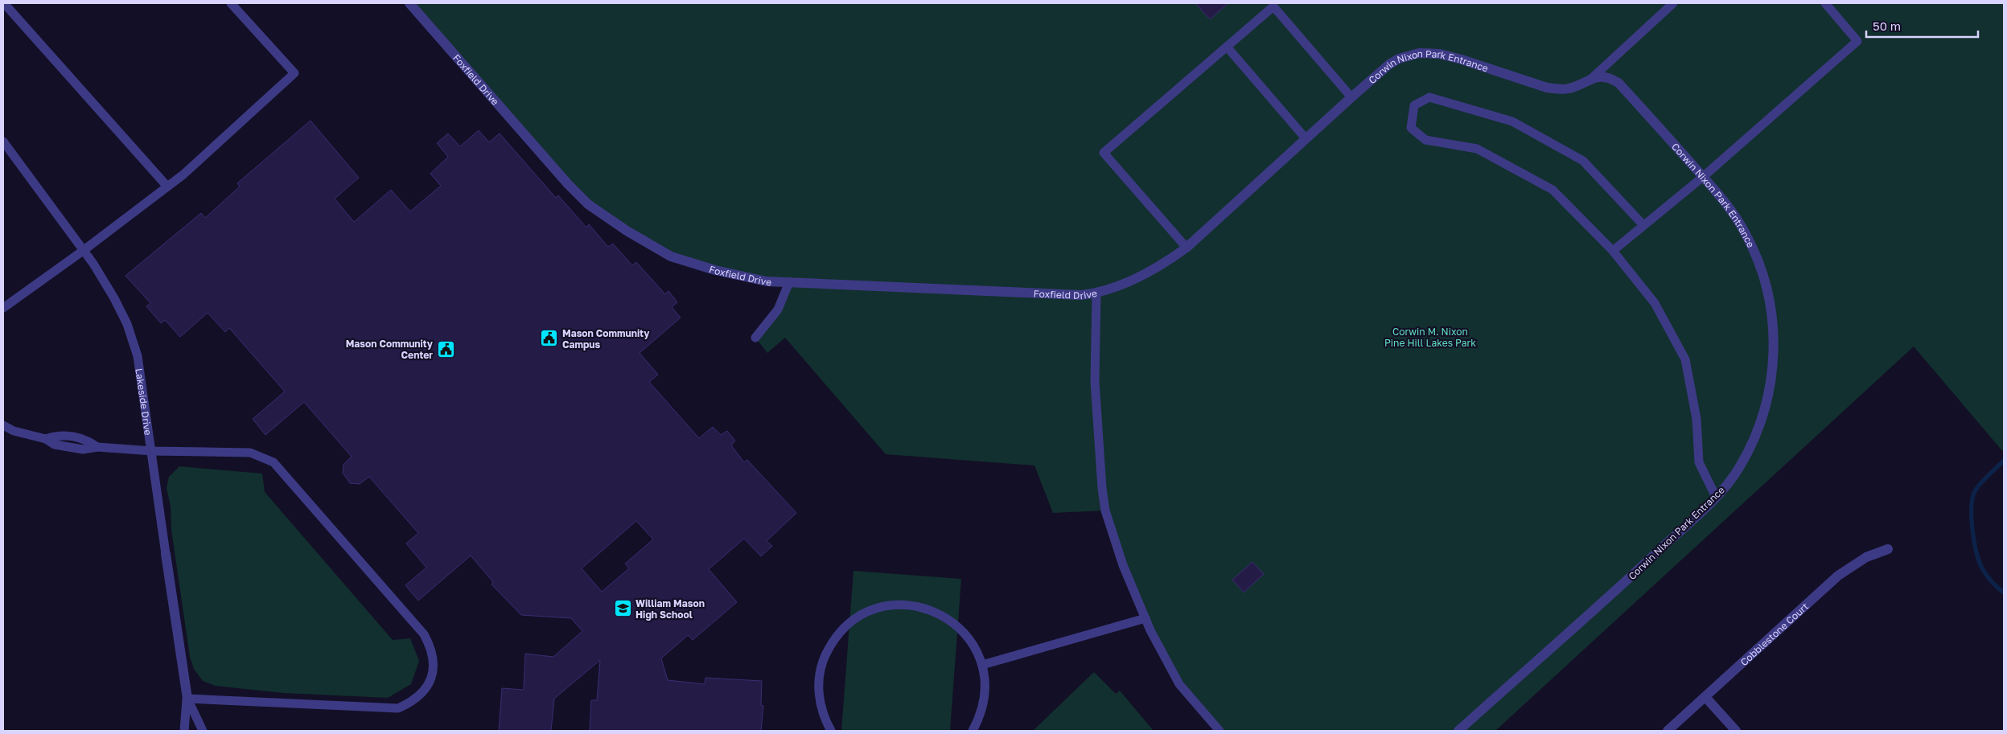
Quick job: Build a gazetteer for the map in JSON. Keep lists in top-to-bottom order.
{
  "streets": {
    "street": [
      "Corwin Nixon Park Entrance",
      "Foxfield Drive",
      "Lakeside Drive",
      "Cobblestone Court"
    ]
  },
  "crossings": [
    ["Corwin Nixon Park Entrance", "Foxfield Drive"]
  ],
  "parks": ["Corwin M. Nixon Pine Hill Lakes Park"],
  "places": {
    "public building": ["Mason Community Campus", "Mason Community Center"],
    "school or university": ["William Mason High School"]
  },
  "scale_bar": "50 m"
}
